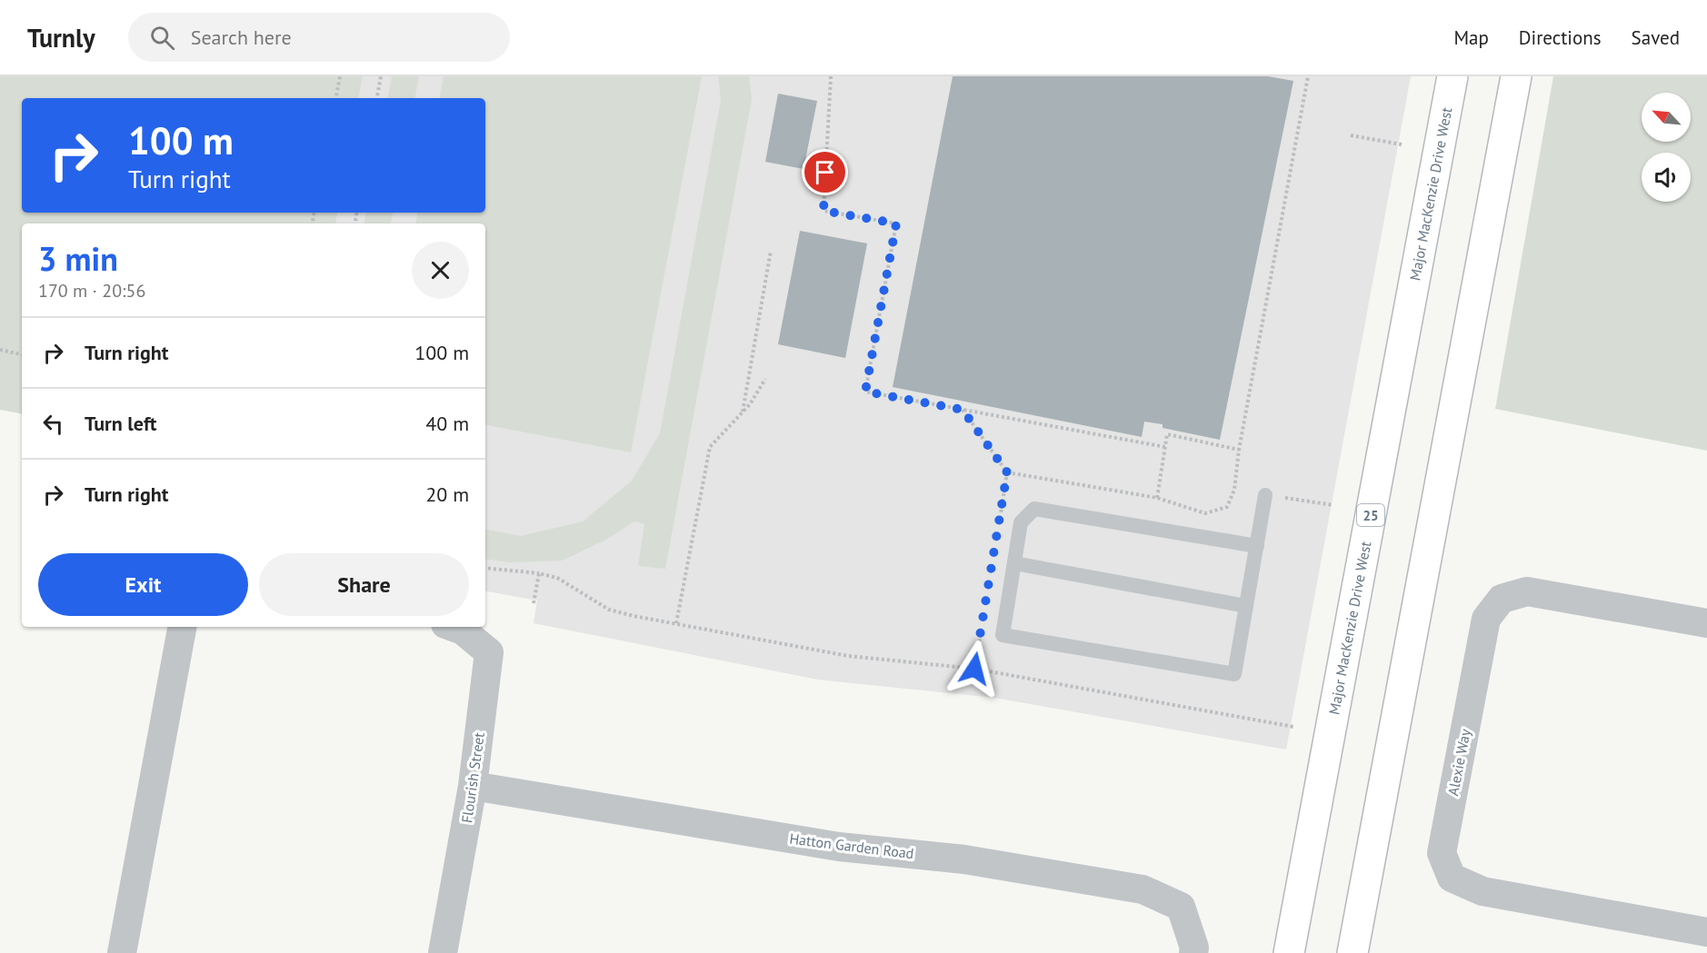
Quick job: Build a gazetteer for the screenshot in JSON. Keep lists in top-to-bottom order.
{
  "streets": {
    "main road": ["Major MacKenzie Drive West", "25"],
    "street": ["Alexie Way", "Flourish Street", "Hatton Garden Road"]
  },
  "crossings": [
    ["Flourish Street", "Hatton Garden Road"]
  ],
  "north": "top left",
  "page": {
    "header": "Turnly",
    "search": "Search here",
    "nav": ["Map", "Directions", "Saved"],
    "turn": ["100 m", "Turn right"],
    "heading": ["3 min", "170 m · 20:56"],
    "list": [
      {
        "name": "Turn right",
        "value": "100 m"
      },
      {
        "name": "Turn left",
        "value": "40 m"
      },
      {
        "name": "Turn right",
        "value": "20 m"
      }
    ],
    "buttons": ["Exit", "Share"]
  }
}
